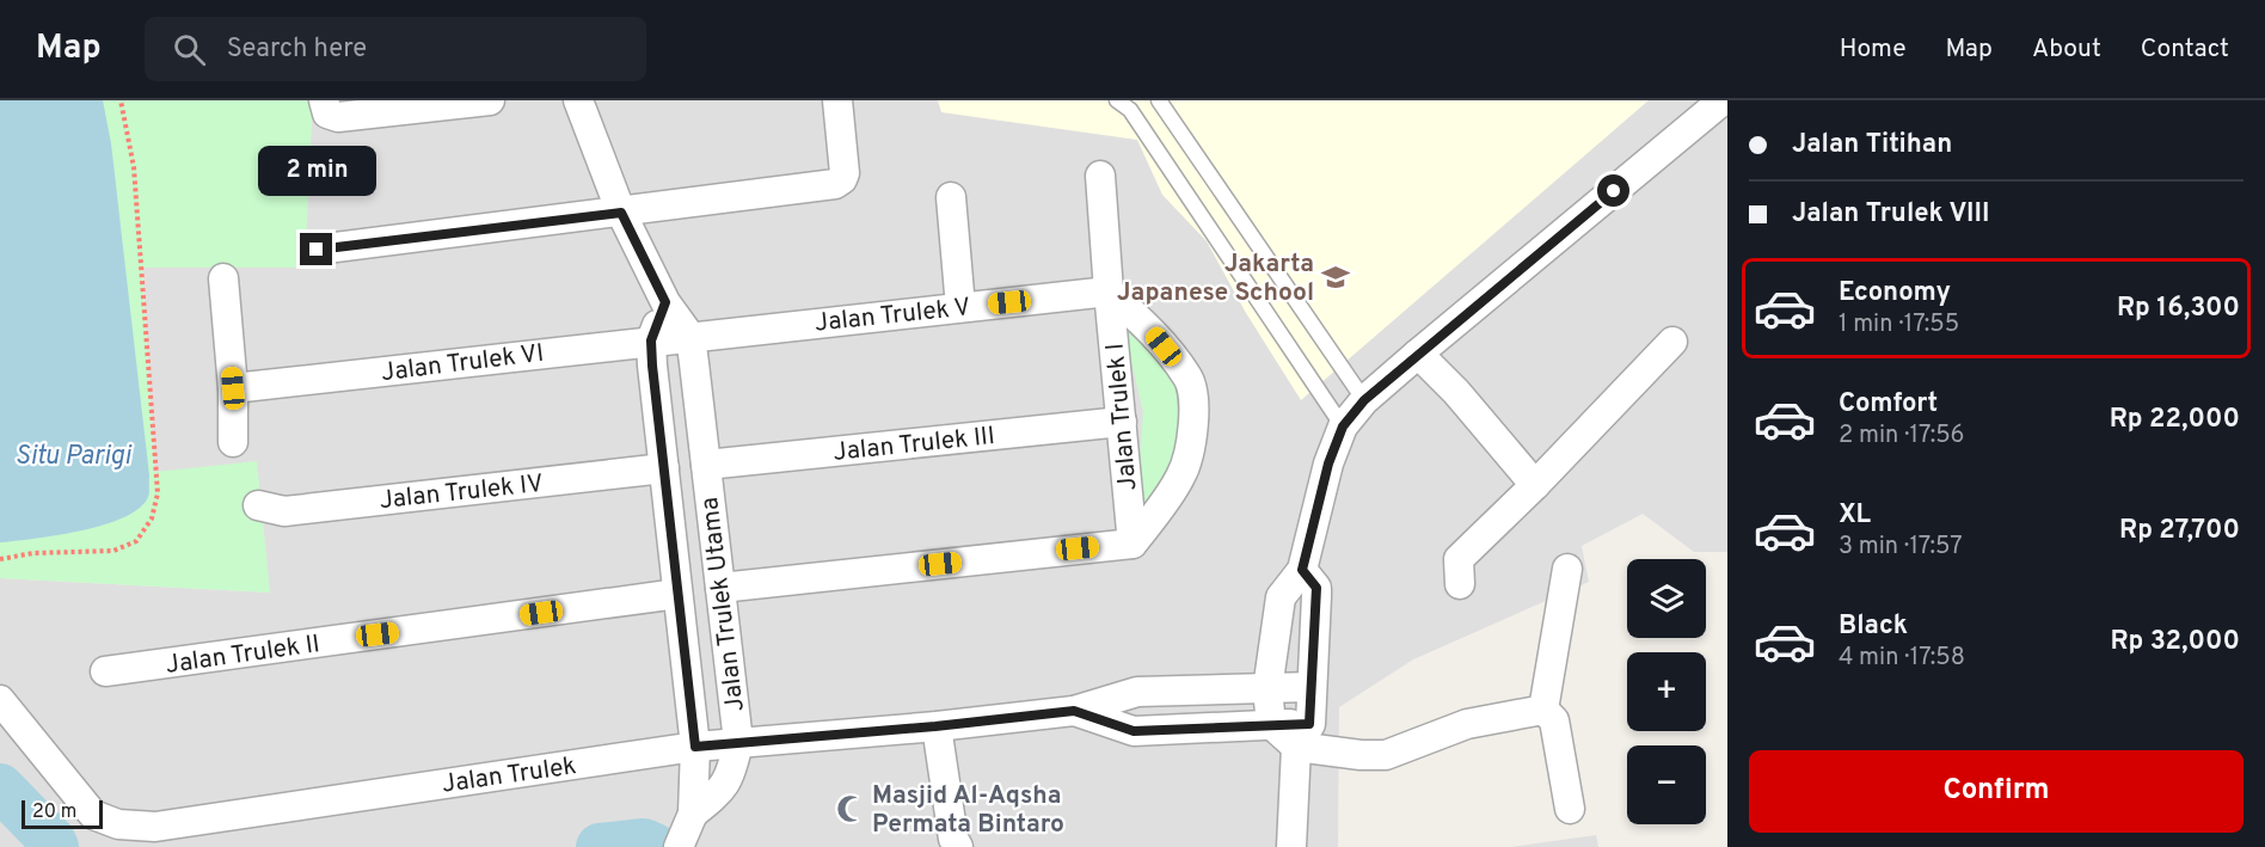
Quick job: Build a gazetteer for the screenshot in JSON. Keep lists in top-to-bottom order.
{
  "streets": {
    "street": [
      "Jalan Trulek V",
      "Jalan Trulek VI",
      "Jalan Trulek I",
      "Jalan Trulek III",
      "Jalan Trulek IV",
      "Jalan Trulek Utama",
      "Jalan Trulek II",
      "Jalan Trulek"
    ]
  },
  "crossings": [
    ["Jalan Trulek V", "Jalan Trulek VI"],
    ["Jalan Trulek V", "Jalan Trulek I"],
    ["Jalan Trulek V", "Jalan Trulek Utama"],
    ["Jalan Trulek VI", "Jalan Trulek Utama"],
    ["Jalan Trulek I", "Jalan Trulek III"],
    ["Jalan Trulek III", "Jalan Trulek Utama"],
    ["Jalan Trulek IV", "Jalan Trulek Utama"],
    ["Jalan Trulek Utama", "Jalan Trulek II"],
    ["Jalan Trulek Utama", "Jalan Trulek"]
  ],
  "water": ["Situ Parigi"],
  "places": {
    "school or university": ["Jakarta Japanese School"],
    "mosque": ["Masjid Al-Aqsha Permata Bintaro"]
  },
  "scale_bar": "20 m",
  "page": {
    "header": "Map",
    "search": "Search here",
    "nav": [
      "Home",
      "Map",
      "About",
      "Contact"
    ],
    "banner": ["Jalan Titihan", "Jalan Trulek VIII"],
    "bubble": "2 min",
    "list": [
      {
        "name": "Economy",
        "note": "1 min · 17:55",
        "value": "Rp 16,300"
      },
      {
        "name": "Comfort",
        "note": "2 min · 17:56",
        "value": "Rp 22,000"
      },
      {
        "name": "XL",
        "note": "3 min · 17:57",
        "value": "Rp 27,700"
      },
      {
        "name": "Black",
        "note": "4 min · 17:58",
        "value": "Rp 32,000"
      }
    ],
    "map_buttons": ["+", "−"],
    "buttons": "Confirm",
    "scale": "20 m"
  }
}
